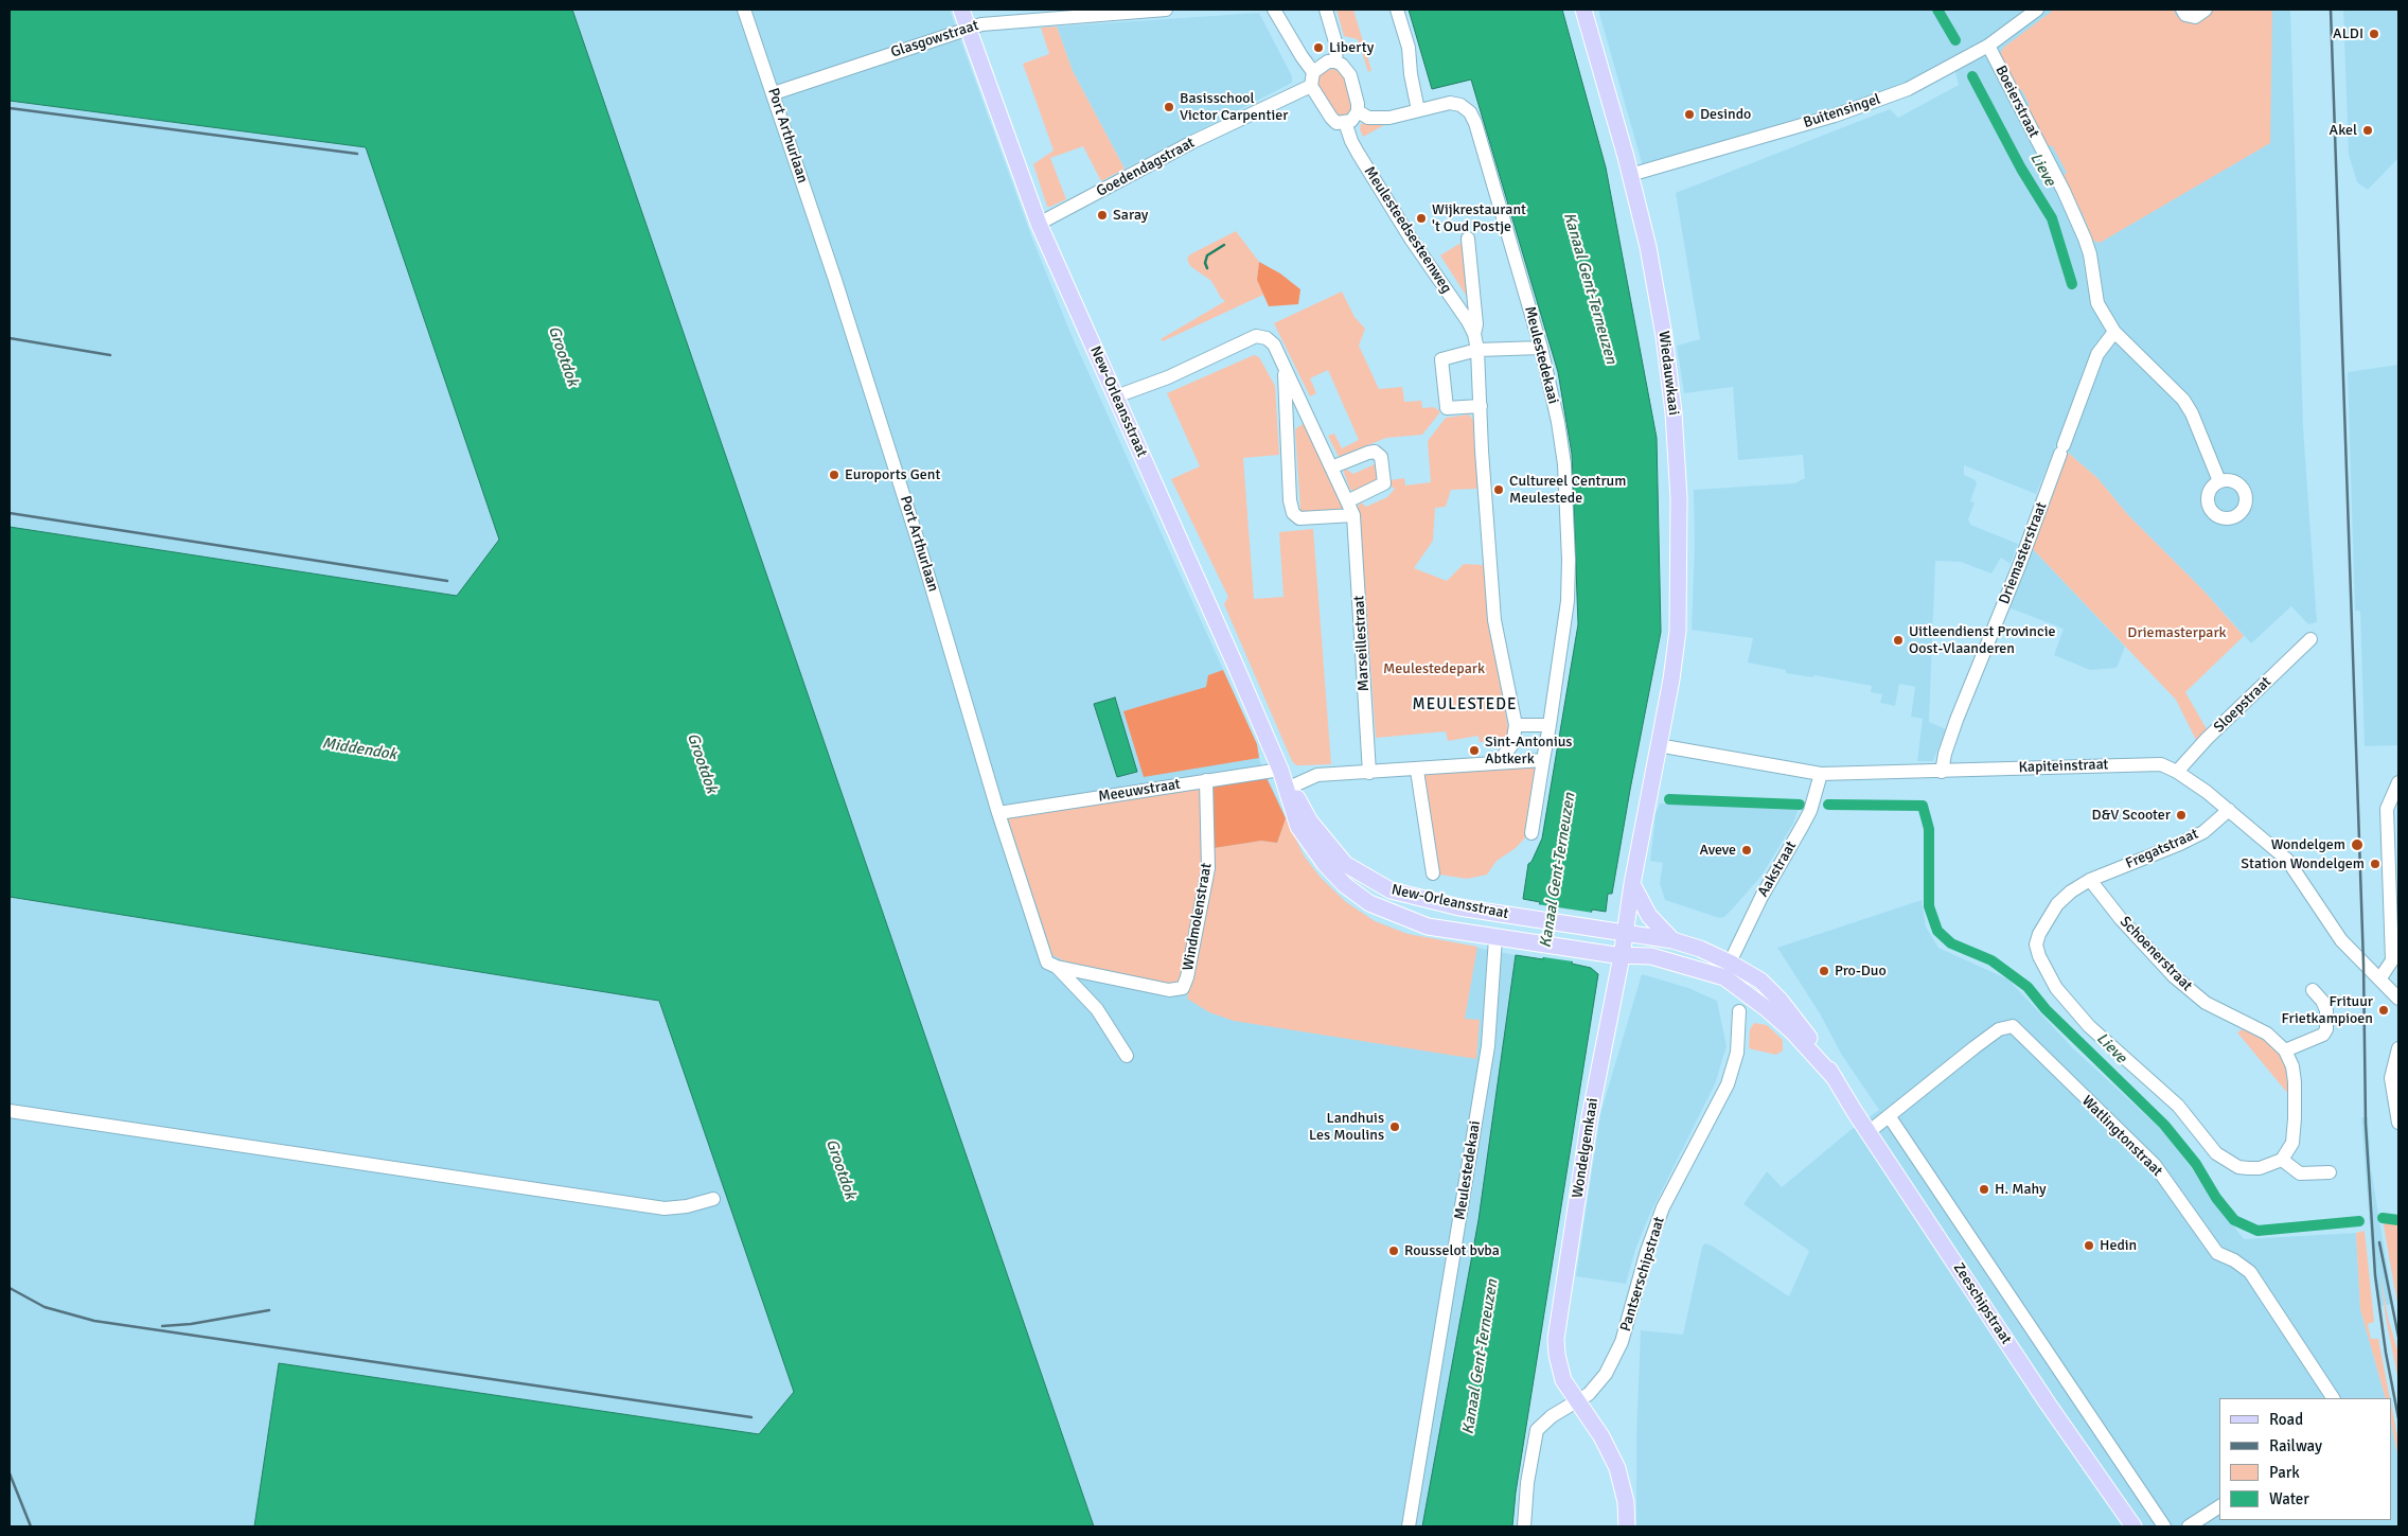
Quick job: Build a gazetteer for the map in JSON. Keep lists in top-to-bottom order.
{
  "streets": {
    "main road": [
      "Wiedauwkaai",
      "New-Orleansstraat",
      "Wondelgemkaai",
      "Zeeschipstraat"
    ],
    "street": [
      "Glasgowstraat",
      "Boeierstraat",
      "Buitensingel",
      "Port Arthurlaan",
      "Goedendagstraat",
      "Meulesteedsesteenweg",
      "Meulestedekaai",
      "Driemasterstraat",
      "Marseillestraat",
      "Sloepstraat",
      "Kapiteinstraat",
      "Meeuwstraat",
      "Fregatstraat",
      "Aakstraat",
      "Windmolenstraat",
      "Schoenerstraat",
      "Watlingtonstraat",
      "Pantserschipstraat"
    ]
  },
  "crossings": [
    ["Glasgowstraat", "Port Arthurlaan"],
    ["Glasgowstraat", "New-Orleansstraat"],
    ["Boeierstraat", "Buitensingel"],
    ["Boeierstraat", "Driemasterstraat"],
    ["Buitensingel", "Wiedauwkaai"],
    ["Port Arthurlaan", "Meeuwstraat"],
    ["Port Arthurlaan", "Windmolenstraat"],
    ["Goedendagstraat", "Meulesteedsesteenweg"],
    ["Goedendagstraat", "Meulestedekaai"],
    ["Goedendagstraat", "New-Orleansstraat"],
    ["Meulesteedsesteenweg", "Meulestedekaai"],
    ["Meulestedekaai", "New-Orleansstraat"],
    ["Wiedauwkaai", "Kapiteinstraat"],
    ["Wiedauwkaai", "Wondelgemkaai"],
    ["New-Orleansstraat", "Marseillestraat"],
    ["New-Orleansstraat", "Meeuwstraat"],
    ["New-Orleansstraat", "Wondelgemkaai"],
    ["New-Orleansstraat", "Zeeschipstraat"],
    ["Driemasterstraat", "Kapiteinstraat"],
    ["Sloepstraat", "Kapiteinstraat"],
    ["Kapiteinstraat", "Fregatstraat"],
    ["Kapiteinstraat", "Aakstraat"],
    ["Kapiteinstraat", "Wondelgemkaai"],
    ["Meeuwstraat", "Windmolenstraat"],
    ["Fregatstraat", "Schoenerstraat"],
    ["Aakstraat", "Zeeschipstraat"],
    ["Watlingtonstraat", "Zeeschipstraat"],
    ["Wondelgemkaai", "Pantserschipstraat"],
    ["Wondelgemkaai", "Zeeschipstraat"]
  ],
  "districts": ["MEULESTEDE"],
  "water": [
    "Lieve",
    "Kanaal Gent-Terneuzen",
    "Grootdok",
    "Middendok"
  ],
  "parks": ["Driemasterpark", "Meulestedepark"],
  "places": [
    "ALDI",
    "Liberty",
    "Basisschool Victor Carpentier",
    "Desindo",
    "Akel",
    "Saray",
    "Wijkrestaurant 't Oud Postje",
    "Euroports Gent",
    "Cultureel Centrum Meulestede",
    "Uitleendienst Provincie Oost-Vlaanderen",
    "Sint-Antonius Abtkerk",
    "D&V Scooter",
    "Wondelgem",
    "Aveve",
    "Station Wondelgem",
    "Pro-Duo",
    "Frituur Frietkampioen",
    "Landhuis Les Moulins",
    "H. Mahy",
    "Hedin",
    "Rousselot bvba"
  ],
  "legend": [
    "Road",
    "Railway",
    "Park",
    "Water"
  ]
}
